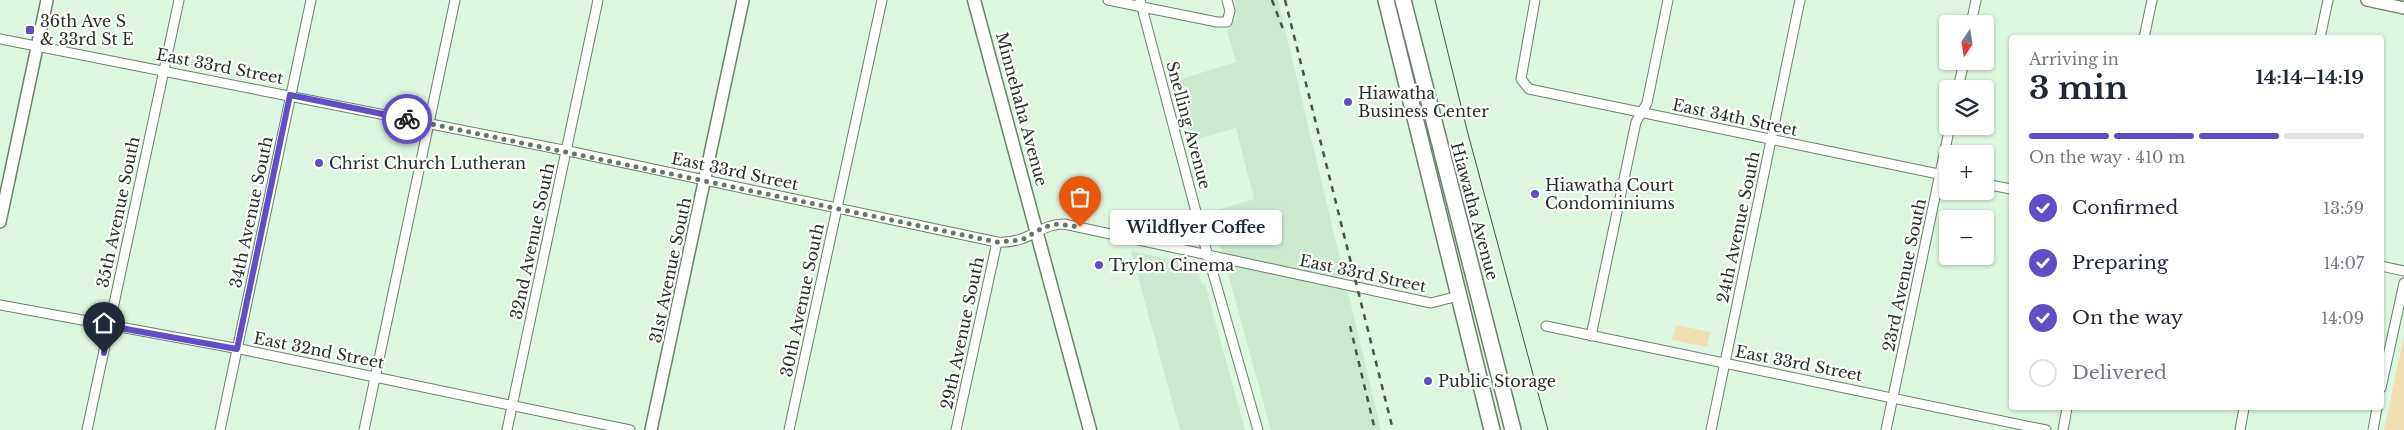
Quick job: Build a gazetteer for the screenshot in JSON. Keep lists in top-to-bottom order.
{
  "streets": {
    "highway": ["Hiawatha Avenue"],
    "main road": ["Minnehaha Avenue"],
    "street": [
      "East 33rd Street",
      "East 34th Street",
      "Snelling Avenue",
      "35th Avenue South",
      "34th Avenue South",
      "24th Avenue South",
      "32nd Avenue South",
      "31st Avenue South",
      "23rd Avenue South",
      "30th Avenue South",
      "29th Avenue South",
      "East 32nd Street"
    ]
  },
  "crossings": [
    ["East 33rd Street", "Minnehaha Avenue"],
    ["East 33rd Street", "Snelling Avenue"],
    ["East 33rd Street", "35th Avenue South"],
    ["East 33rd Street", "34th Avenue South"],
    ["East 33rd Street", "24th Avenue South"],
    ["East 33rd Street", "32nd Avenue South"],
    ["East 33rd Street", "31st Avenue South"],
    ["East 33rd Street", "23rd Avenue South"],
    ["East 33rd Street", "30th Avenue South"],
    ["East 33rd Street", "29th Avenue South"],
    ["East 34th Street", "24th Avenue South"],
    ["35th Avenue South", "East 32nd Street"],
    ["34th Avenue South", "East 32nd Street"],
    ["32nd Avenue South", "East 32nd Street"]
  ],
  "places": {
    "transit": ["36th Ave S & 33rd St E"],
    "other": [
      "Hiawatha Business Center",
      "Christ Church Lutheran",
      "Hiawatha Court Condominiums",
      "Wildflyer Coffee",
      "Trylon Cinema",
      "Public Storage"
    ]
  },
  "north": "bottom",
  "page": {
    "map_buttons": ["+", "−"],
    "heading": ["3 min", "Arriving in", "14:14–14:19"],
    "bar": "On the way · 410 m",
    "list": [
      ["Confirmed", "13:59"],
      ["Preparing", "14:07"],
      ["On the way", "14:09"],
      "Delivered"
    ],
    "bubble": "Wildflyer Coffee"
  }
}
